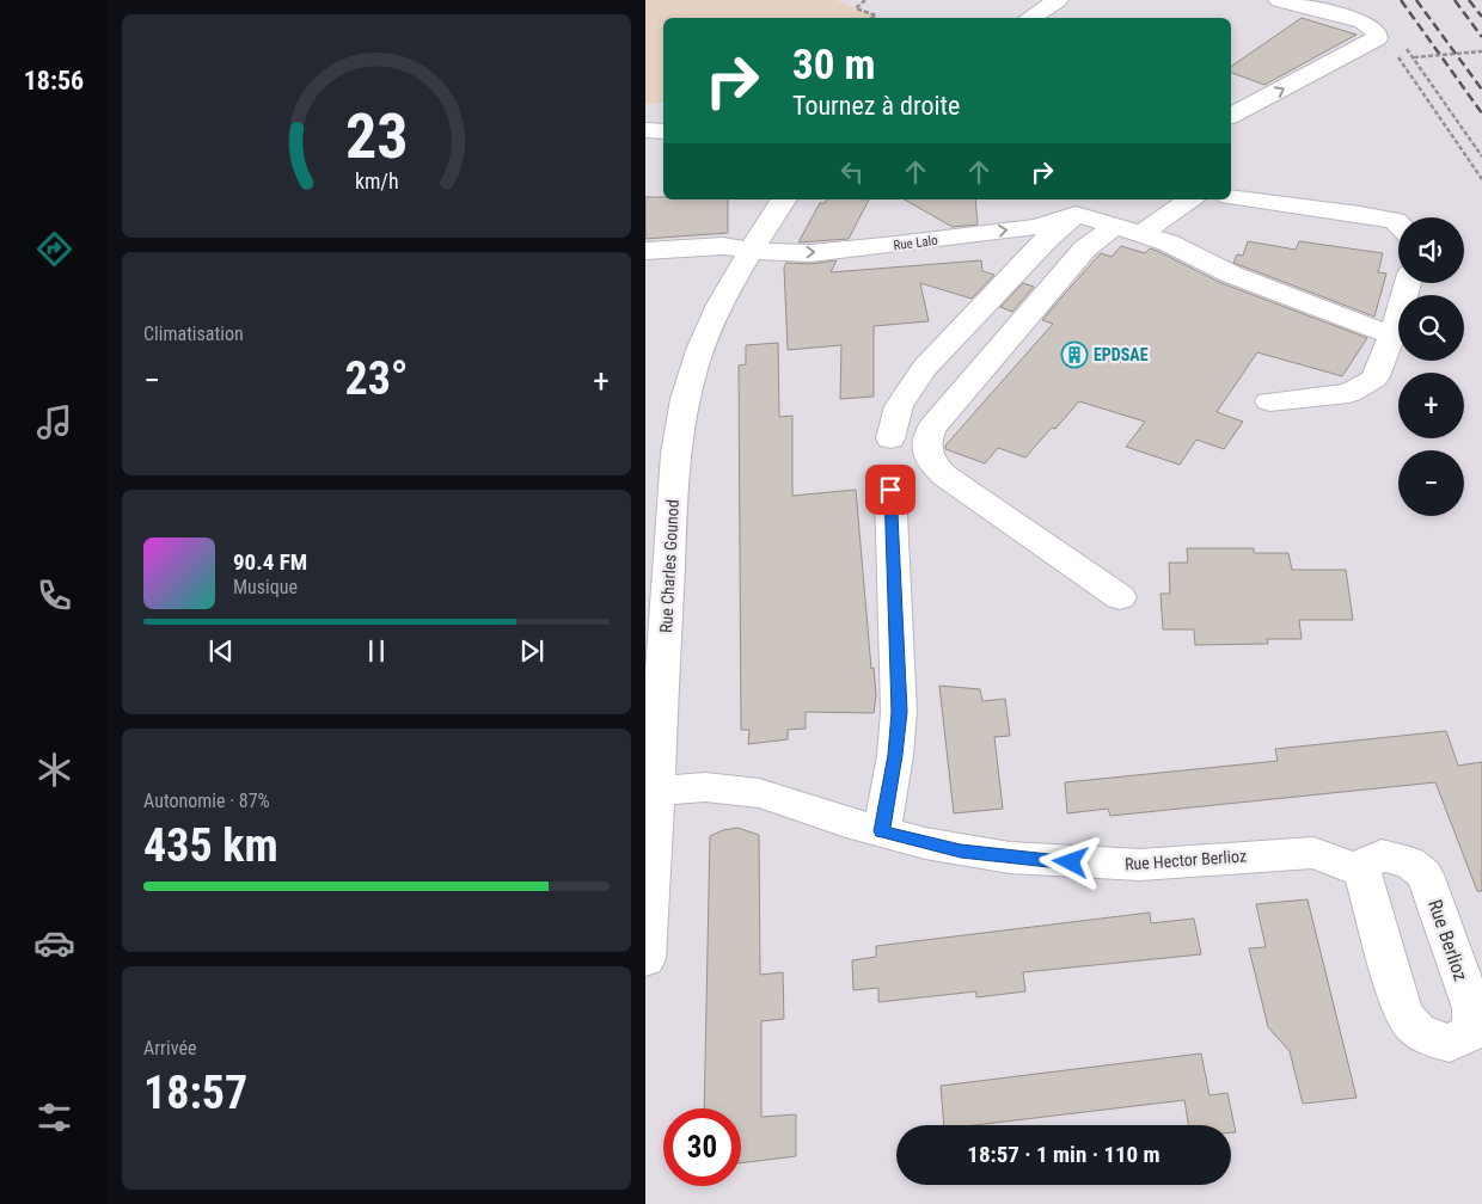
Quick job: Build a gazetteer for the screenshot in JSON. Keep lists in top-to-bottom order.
{
  "streets": {
    "street": ["Rue Lalo", "Rue Charles Gounod", "Rue Hector Berlioz"]
  },
  "crossings": [
    ["Rue Lalo", "Rue Charles Gounod"],
    ["Rue Charles Gounod", "Rue Hector Berlioz"]
  ],
  "one_way": ["Rue Lalo"],
  "places": {
    "building": ["EPDSAE"]
  },
  "page": {
    "tabs": "18:56",
    "turn": ["30 m", "Tournez à droite"],
    "map_buttons": ["+", "−"],
    "tile": [
      "Climatisation",
      ["Autonomie · 87%", "435 km"],
      ["Arrivée", "18:57"]
    ],
    "heat": ["−", "23°", "+"],
    "song": ["90.4 FM", "Musique"],
    "limit": "30",
    "trip": "18:57 · 1 min · 110 m",
    "gauge": ["23", "km/h"]
  }
}
